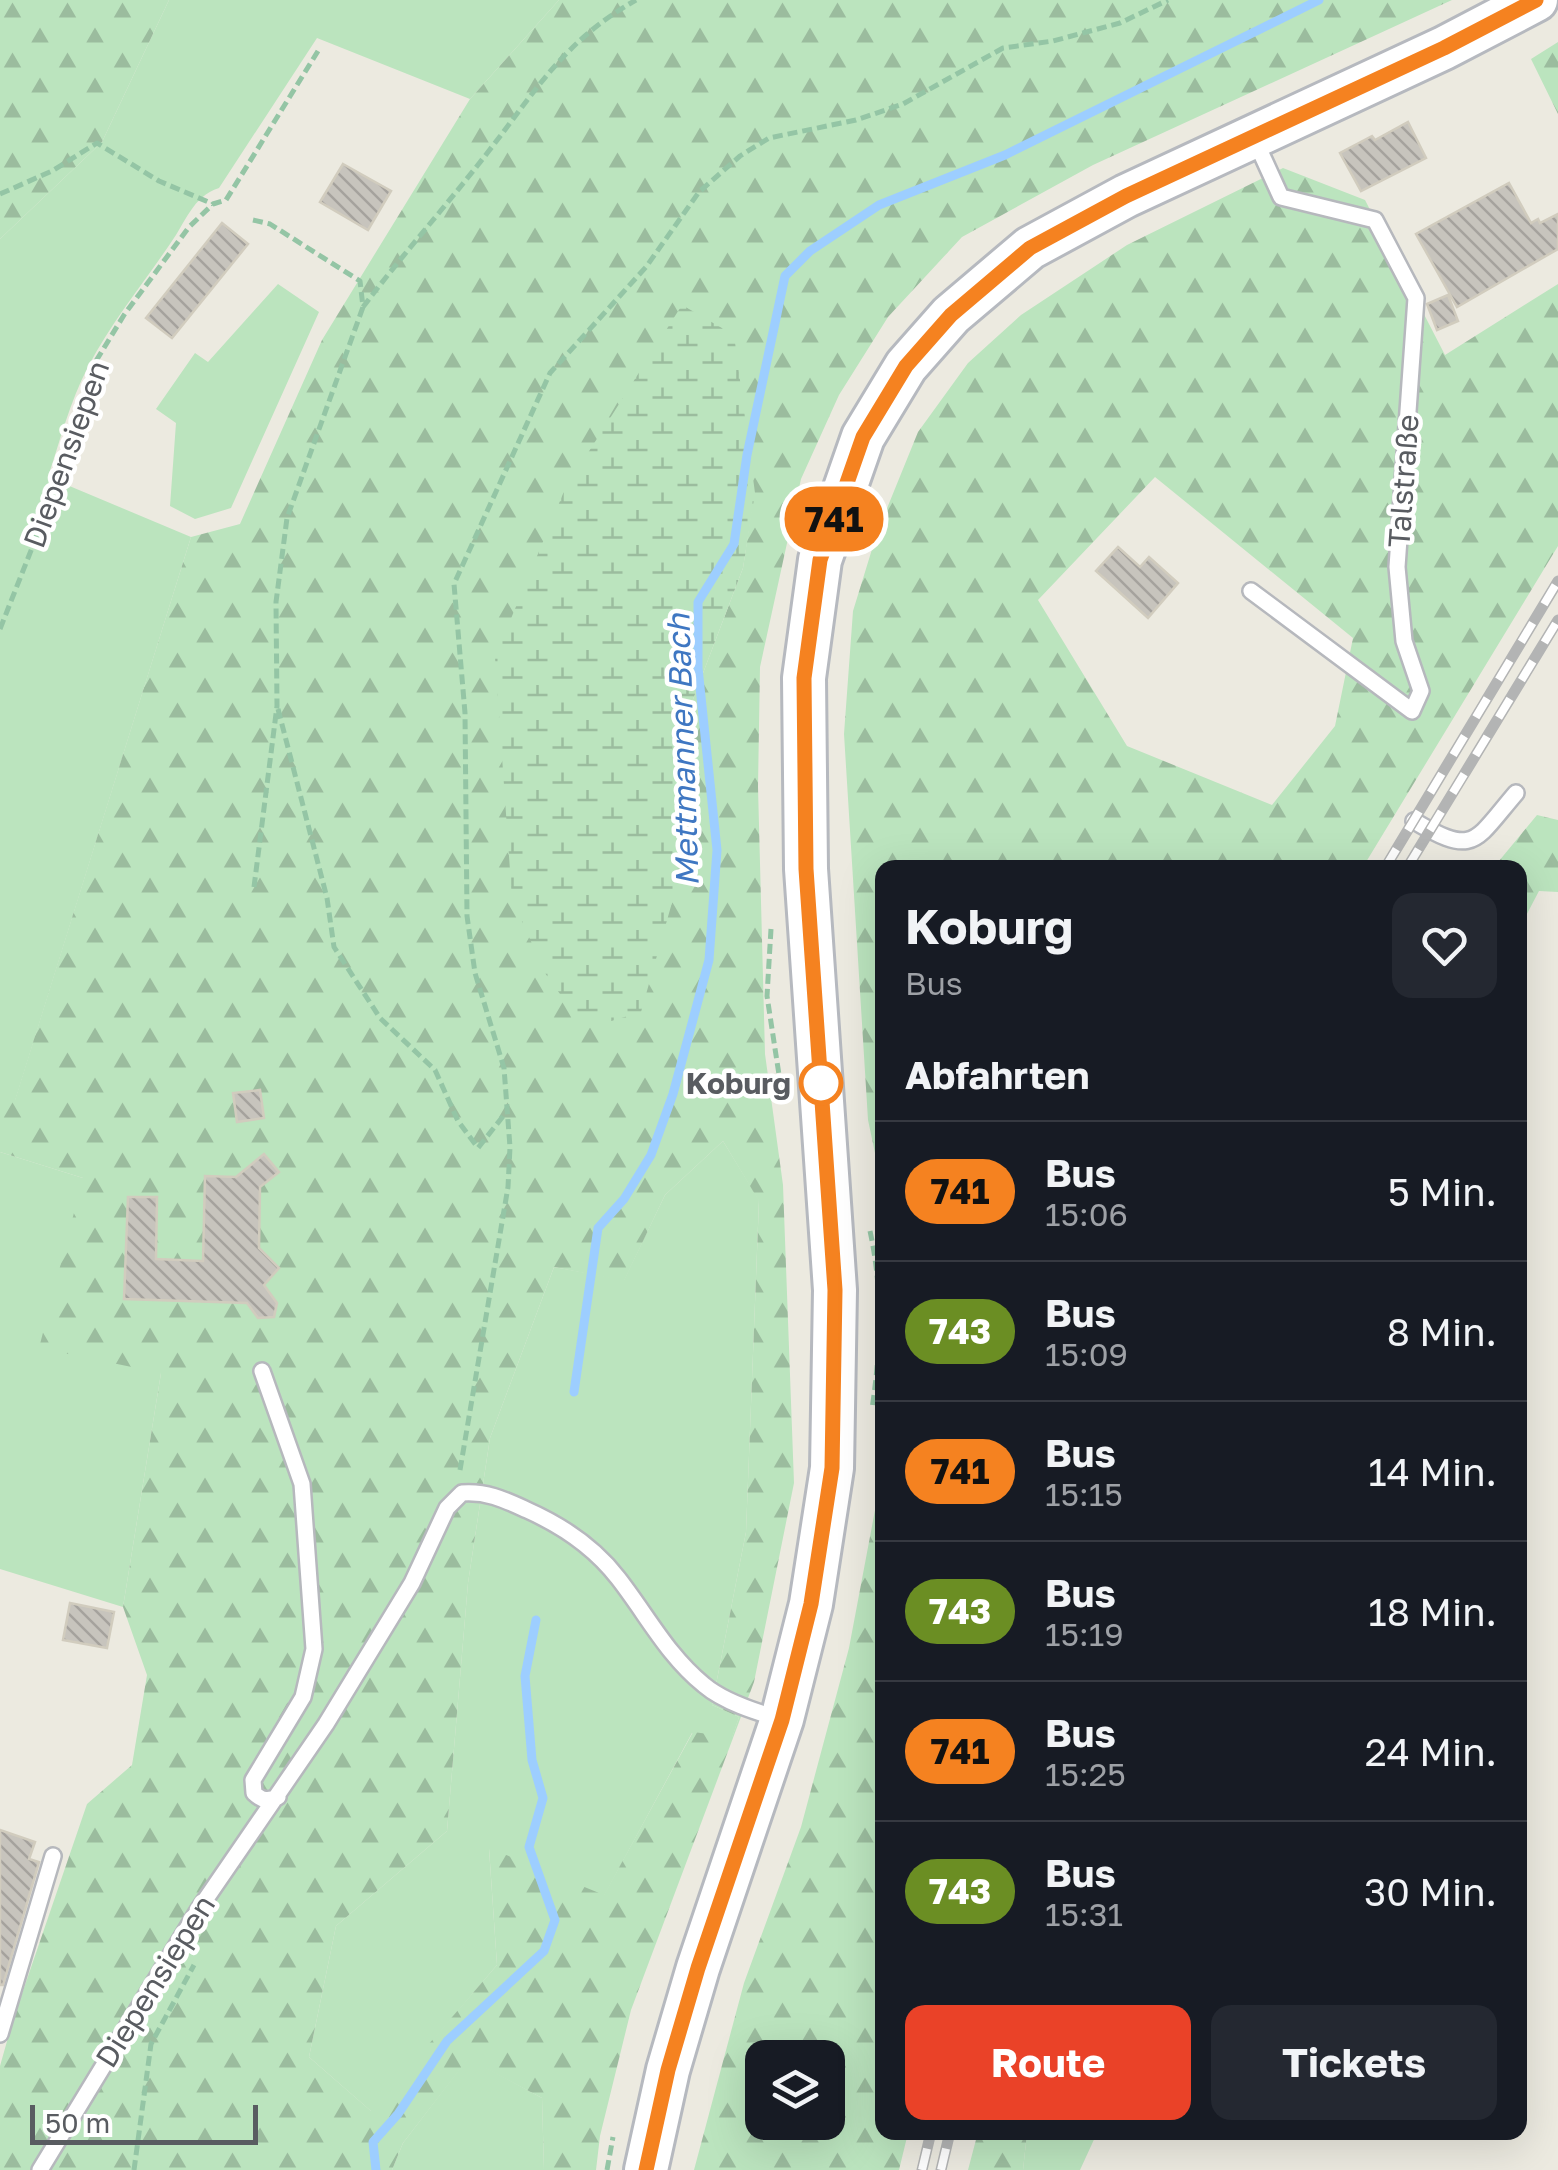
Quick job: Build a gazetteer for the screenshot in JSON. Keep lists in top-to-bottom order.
{
  "streets": {
    "lane": ["Diepensiepen", "Talstraße"]
  },
  "water": ["Mettmanner Bach"],
  "places": ["Koburg"],
  "lines": ["bus line 741"],
  "scale_bar": "50 m",
  "page": {
    "on_map": "741",
    "heading": [
      ["Koburg", "Bus"],
      "Abfahrten"
    ],
    "list": [
      {
        "mark": "741",
        "name": "Bus",
        "note": "15:06",
        "value": "5 Min."
      },
      {
        "mark": "743",
        "name": "Bus",
        "note": "15:09",
        "value": "8 Min."
      },
      {
        "mark": "741",
        "name": "Bus",
        "note": "15:15",
        "value": "14 Min."
      },
      {
        "mark": "743",
        "name": "Bus",
        "note": "15:19",
        "value": "18 Min."
      },
      {
        "mark": "741",
        "name": "Bus",
        "note": "15:25",
        "value": "24 Min."
      },
      {
        "mark": "743",
        "name": "Bus",
        "note": "15:31",
        "value": "30 Min."
      }
    ],
    "buttons": ["Route", "Tickets"],
    "scale": "50 m"
  }
}
